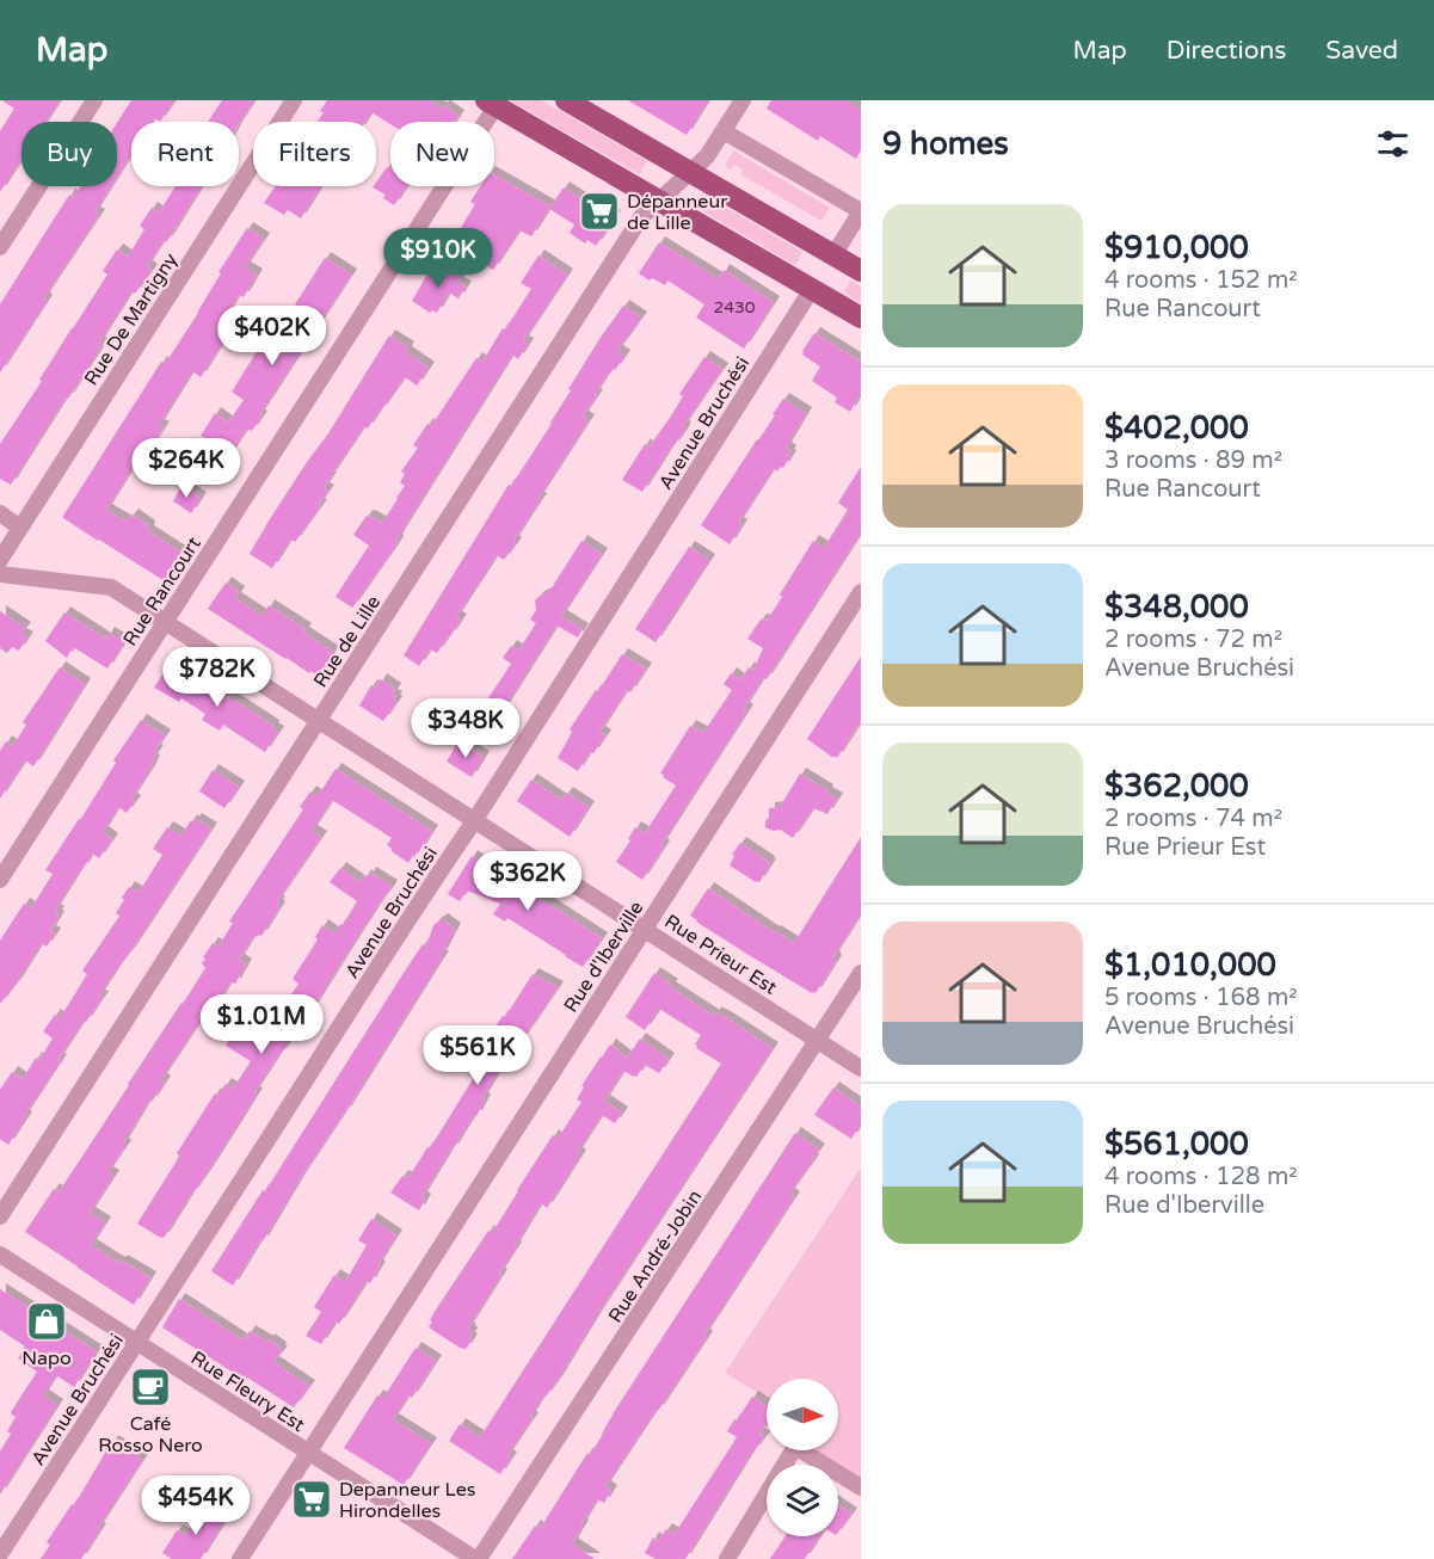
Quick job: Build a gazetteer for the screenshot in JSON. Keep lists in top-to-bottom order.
{
  "streets": {
    "street": [
      "Rue De Martigny",
      "Avenue Bruchési",
      "Rue Rancourt",
      "Rue de Lille",
      "Rue Prieur Est",
      "Rue d'Iberville",
      "Rue André-Jobin",
      "Rue Fleury Est"
    ]
  },
  "crossings": [
    ["Avenue Bruchési", "Rue Prieur Est"],
    ["Avenue Bruchési", "Rue Fleury Est"],
    ["Rue Rancourt", "Rue Prieur Est"],
    ["Rue de Lille", "Rue Prieur Est"],
    ["Rue Prieur Est", "Rue d'Iberville"],
    ["Rue Prieur Est", "Rue André-Jobin"],
    ["Rue d'Iberville", "Rue Fleury Est"],
    ["Rue André-Jobin", "Rue Fleury Est"]
  ],
  "places": {
    "supermarket": ["Dépanneur de Lille", "Depanneur Les Hirondelles"],
    "shop": ["Napo"],
    "cafe": ["Café Rosso Nero"]
  },
  "house_numbers": ["2430"],
  "north": "right",
  "page": {
    "header": "Map",
    "nav": ["Map", "Directions", "Saved"],
    "heading": "9 homes",
    "chip": [
      "Buy",
      "Rent",
      "Filters",
      "New"
    ],
    "list": [
      {
        "name": "$910,000",
        "note": "4 rooms · 152 m² · Rue Rancourt"
      },
      {
        "name": "$402,000",
        "note": "3 rooms · 89 m² · Rue Rancourt"
      },
      {
        "name": "$348,000",
        "note": "2 rooms · 72 m² · Avenue Bruchési"
      },
      {
        "name": "$362,000",
        "note": "2 rooms · 74 m² · Rue Prieur Est"
      },
      {
        "name": "$1,010,000",
        "note": "5 rooms · 168 m² · Avenue Bruchési"
      },
      {
        "name": "$561,000",
        "note": "4 rooms · 128 m² · Rue d'Iberville"
      }
    ],
    "price": [
      "$910K",
      "$402K",
      "$264K",
      "$782K",
      "$348K",
      "$362K",
      "$1.01M",
      "$561K",
      "$454K"
    ]
  }
}
